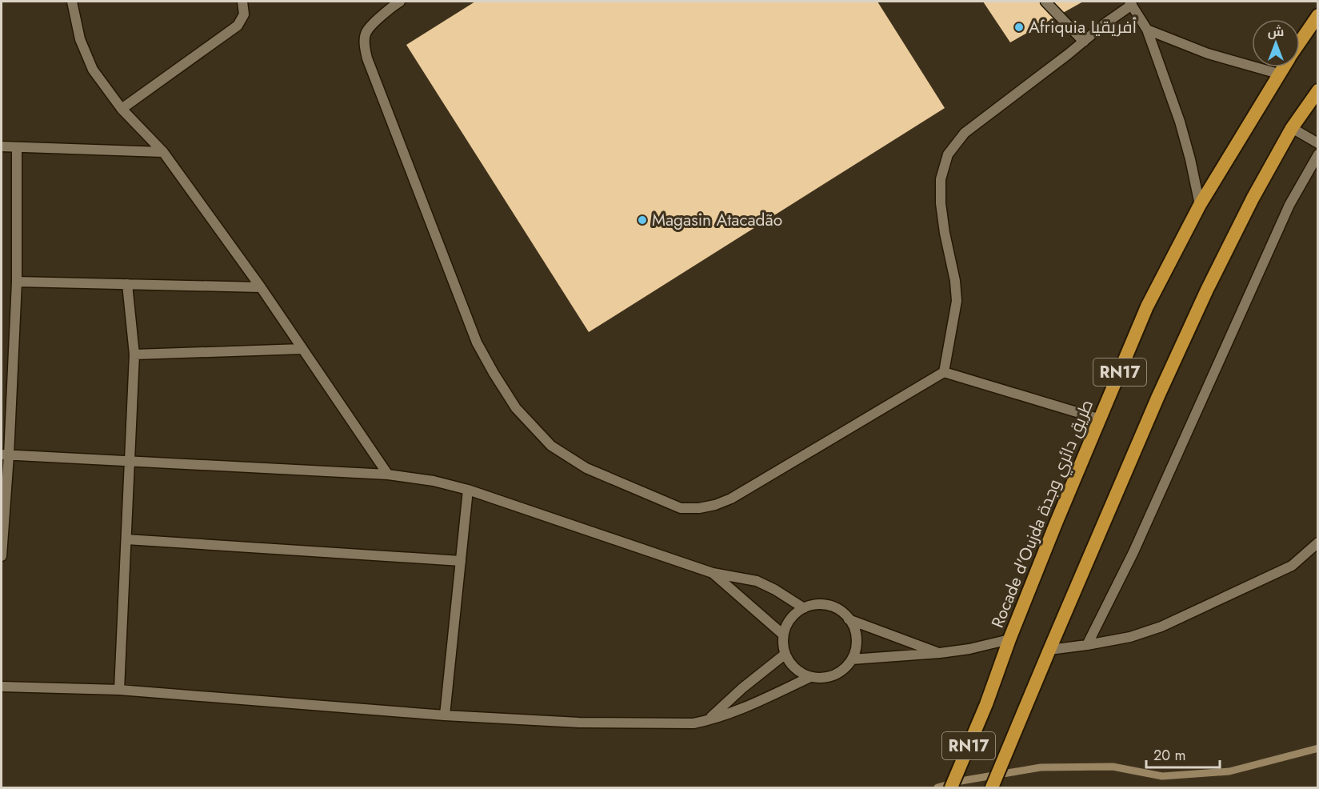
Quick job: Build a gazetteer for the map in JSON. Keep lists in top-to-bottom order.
{
  "streets": {
    "highway": ["RN17", "Rocade d'Oujda طريق دائري وجدة"]
  },
  "places": ["Afriquia أفريقيا", "Magasin Atacadão"],
  "scale_bar": "20 m",
  "north": "top"
}
